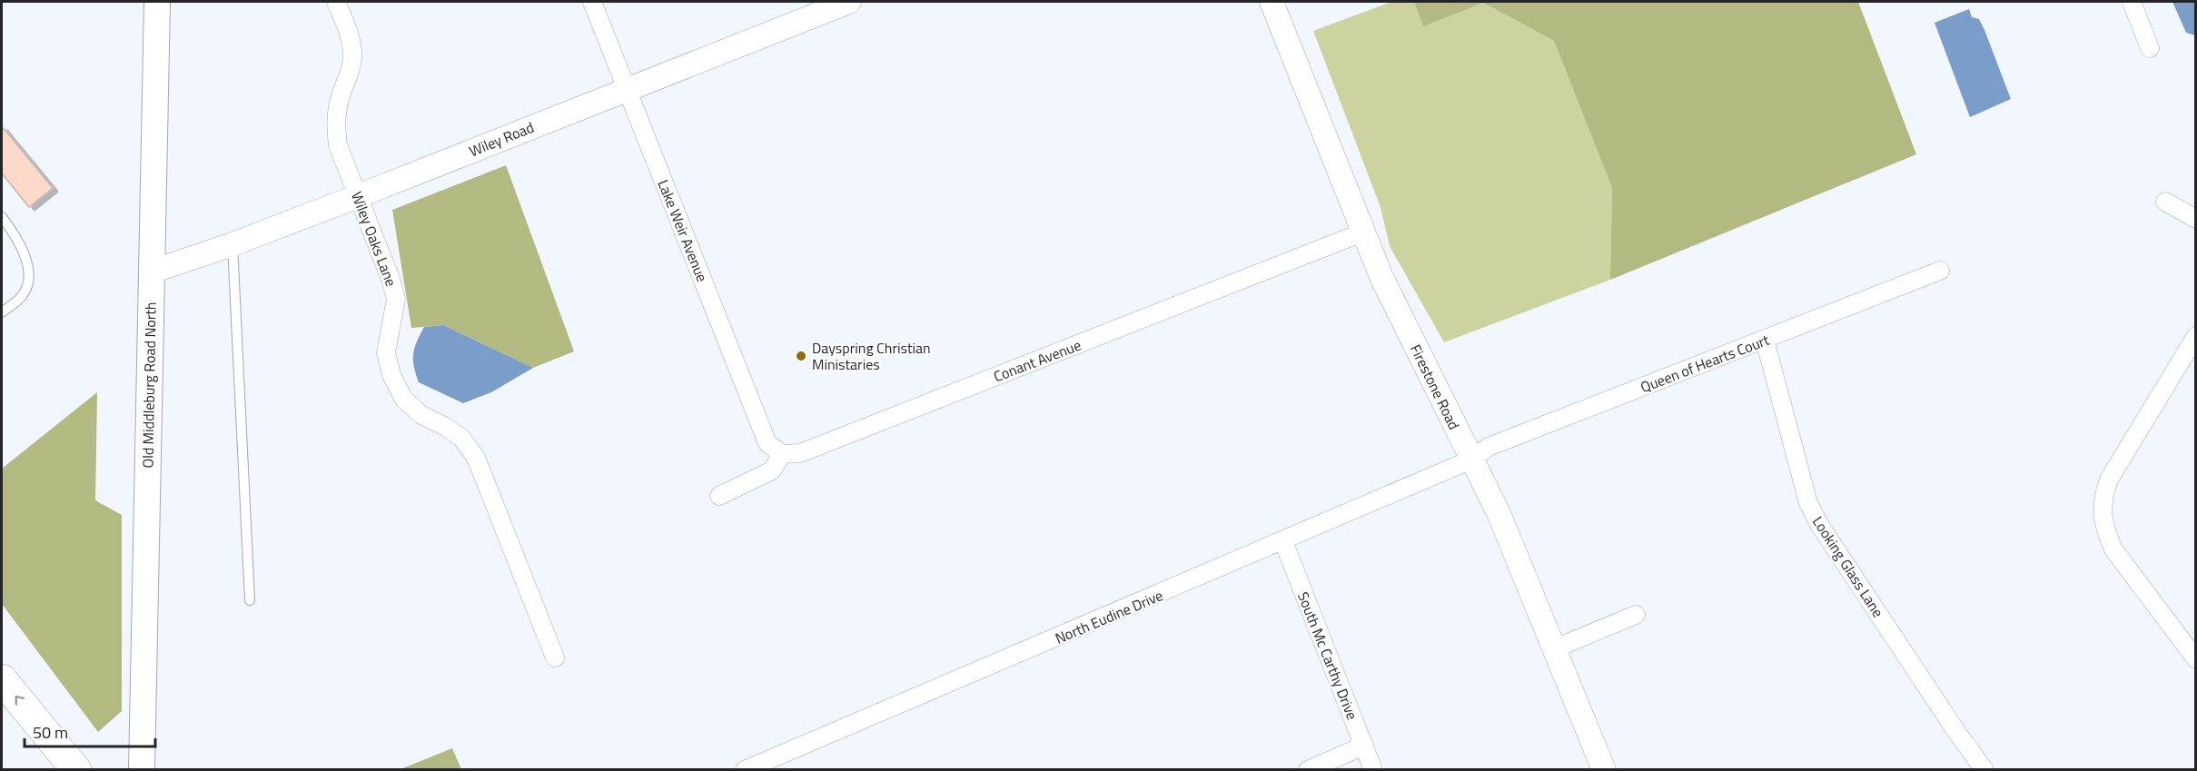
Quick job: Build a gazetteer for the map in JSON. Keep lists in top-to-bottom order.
{
  "streets": {
    "main road": ["Old Middleburg Road North"],
    "street": [
      "Wiley Road",
      "Lake Weir Avenue",
      "Wiley Oaks Lane",
      "Conant Avenue",
      "Queen of Hearts Court",
      "Firestone Road",
      "Looking Glass Lane",
      "North Eudine Drive",
      "South Mc Carthy Drive"
    ]
  },
  "crossings": [
    ["Wiley Road", "Lake Weir Avenue"],
    ["Wiley Road", "Wiley Oaks Lane"],
    ["Wiley Road", "Old Middleburg Road North"],
    ["Lake Weir Avenue", "Conant Avenue"],
    ["Conant Avenue", "Firestone Road"],
    ["Queen of Hearts Court", "Firestone Road"],
    ["Queen of Hearts Court", "Looking Glass Lane"],
    ["Queen of Hearts Court", "North Eudine Drive"],
    ["Firestone Road", "North Eudine Drive"],
    ["North Eudine Drive", "South Mc Carthy Drive"]
  ],
  "places": ["Dayspring Christian Ministaries"],
  "scale_bar": "50 m"
}
